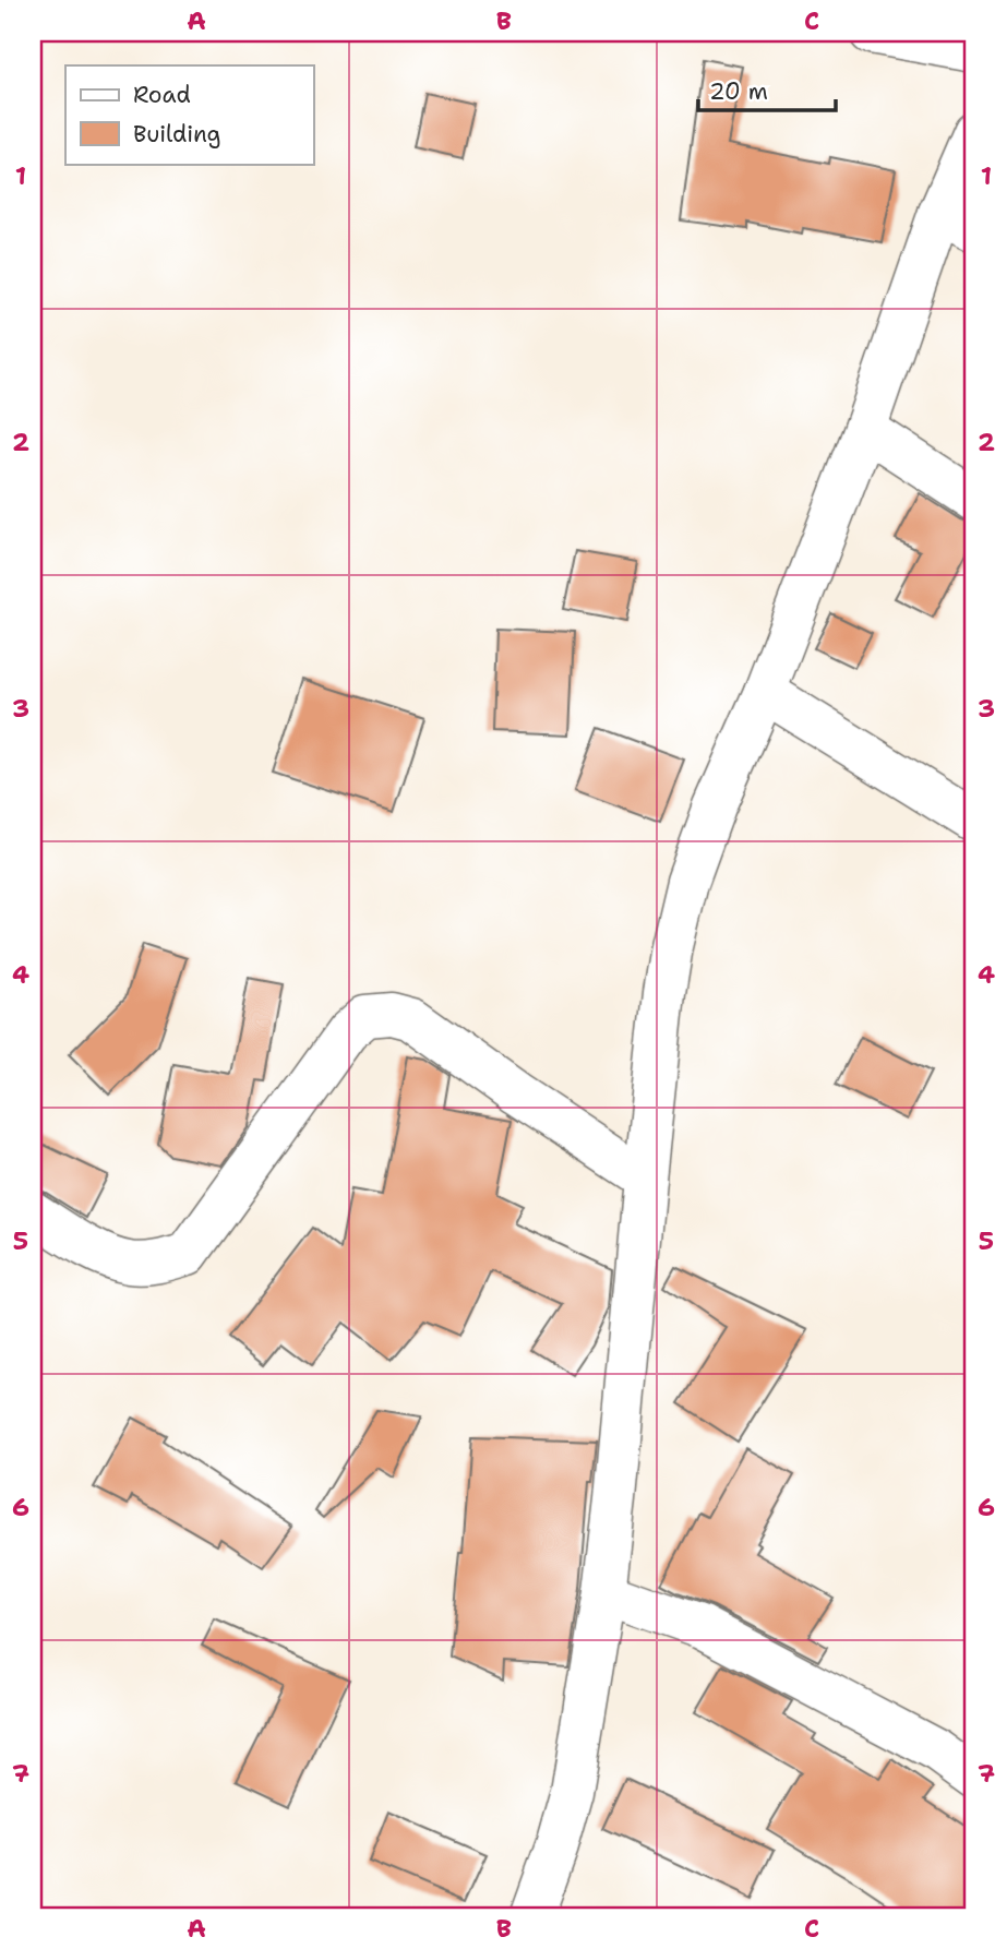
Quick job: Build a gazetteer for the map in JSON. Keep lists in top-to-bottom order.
{
  "legend": ["Road", "Building"],
  "scale_bar": "20 m",
  "grid": {
    "columns": ["A", "B", "C"],
    "rows": [
      "1",
      "2",
      "3",
      "4",
      "5",
      "6",
      "7"
    ]
  }
}
